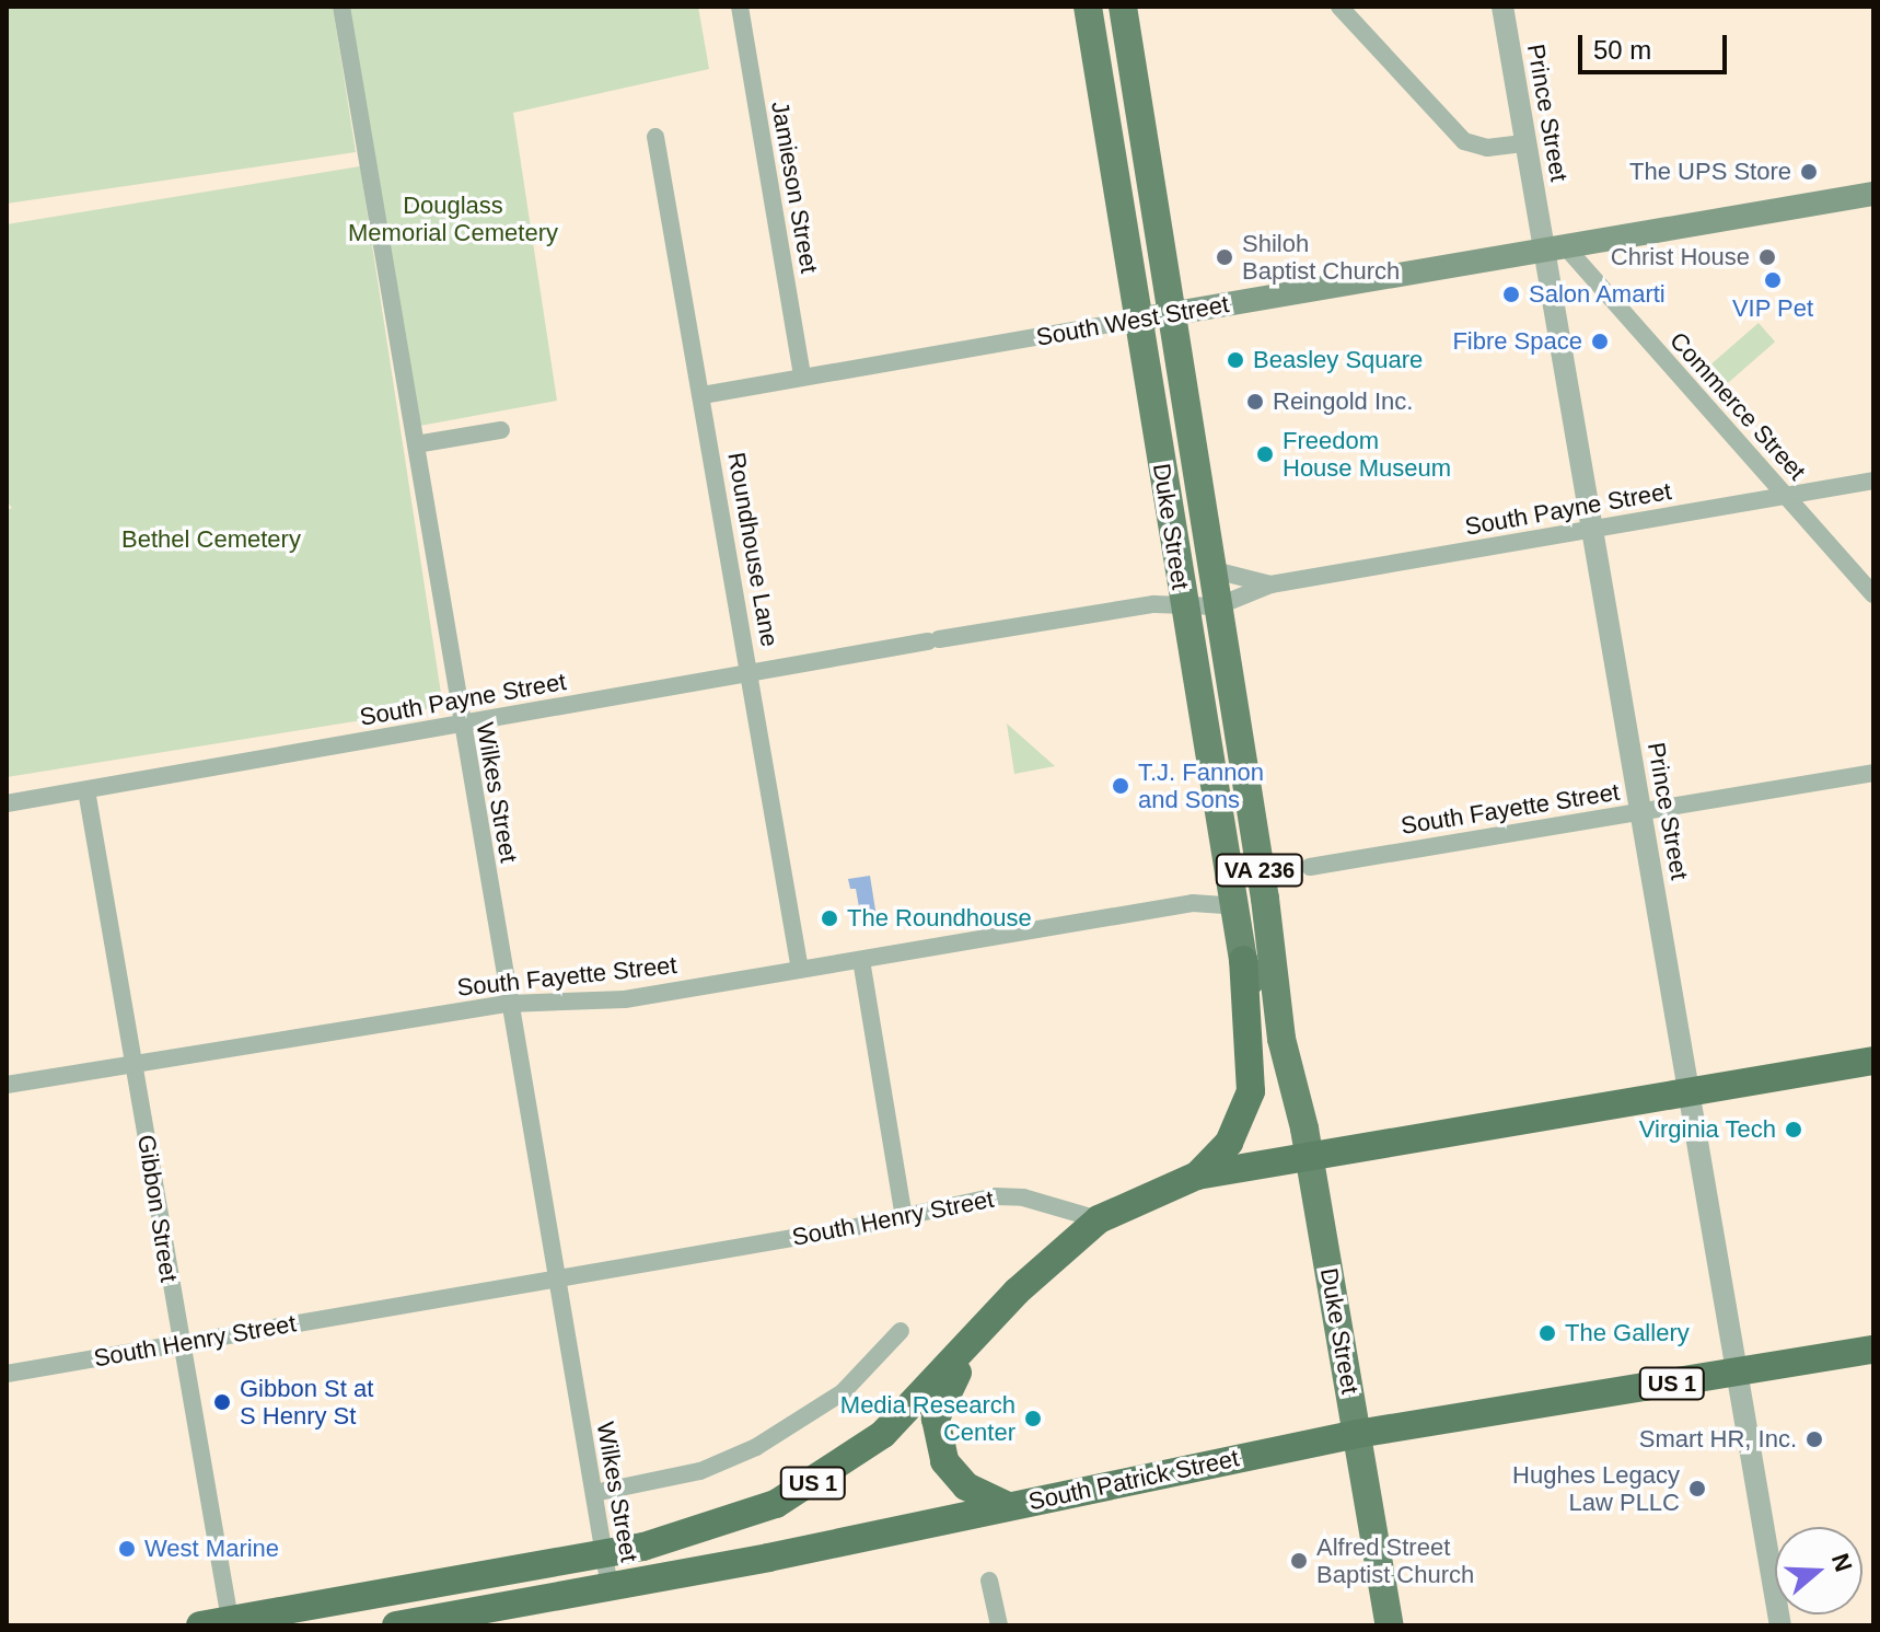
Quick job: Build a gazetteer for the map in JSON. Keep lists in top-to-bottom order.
{
  "streets": {
    "highway": ["US 1", "South Patrick Street"],
    "main road": ["South West Street", "Duke Street", "VA 236"],
    "street": [
      "Prince Street",
      "Jamieson Street",
      "Commerce Street",
      "South Payne Street",
      "Roundhouse Lane",
      "Wilkes Street",
      "South Fayette Street",
      "Gibbon Street",
      "South Henry Street"
    ]
  },
  "crossings": [
    ["Prince Street", "South West Street"],
    ["Prince Street", "Commerce Street"],
    ["Prince Street", "South Payne Street"],
    ["Prince Street", "South Fayette Street"],
    ["Prince Street", "US 1"],
    ["Prince Street", "South Patrick Street"],
    ["Jamieson Street", "South West Street"],
    ["South West Street", "Commerce Street"],
    ["South West Street", "Duke Street"],
    ["South West Street", "Roundhouse Lane"],
    ["Commerce Street", "South Payne Street"],
    ["South Payne Street", "Duke Street"],
    ["South Payne Street", "Roundhouse Lane"],
    ["South Payne Street", "Wilkes Street"],
    ["South Payne Street", "Gibbon Street"],
    ["Duke Street", "South Fayette Street"],
    ["Duke Street", "US 1"],
    ["Duke Street", "South Patrick Street"],
    ["Roundhouse Lane", "South Fayette Street"],
    ["Wilkes Street", "South Fayette Street"],
    ["Wilkes Street", "South Henry Street"],
    ["Wilkes Street", "US 1"],
    ["Wilkes Street", "South Patrick Street"],
    ["South Fayette Street", "Gibbon Street"],
    ["Gibbon Street", "South Henry Street"],
    ["Gibbon Street", "US 1"],
    ["South Henry Street", "US 1"]
  ],
  "parks": ["Douglass Memorial Cemetery", "Bethel Cemetery"],
  "places": [
    "The UPS Store",
    "Shiloh Baptist Church",
    "Christ House",
    "VIP Pet",
    "Salon Amarti",
    "Fibre Space",
    "Beasley Square",
    "Reingold Inc.",
    "Freedom House Museum",
    "T.J. Fannon and Sons",
    "The Roundhouse",
    "Virginia Tech",
    "The Gallery",
    "Gibbon St at S Henry St",
    "Media Research Center",
    "Smart HR, Inc.",
    "Hughes Legacy Law PLLC",
    "West Marine",
    "Alfred Street Baptist Church"
  ],
  "scale_bar": "50 m",
  "north": "right"
}
